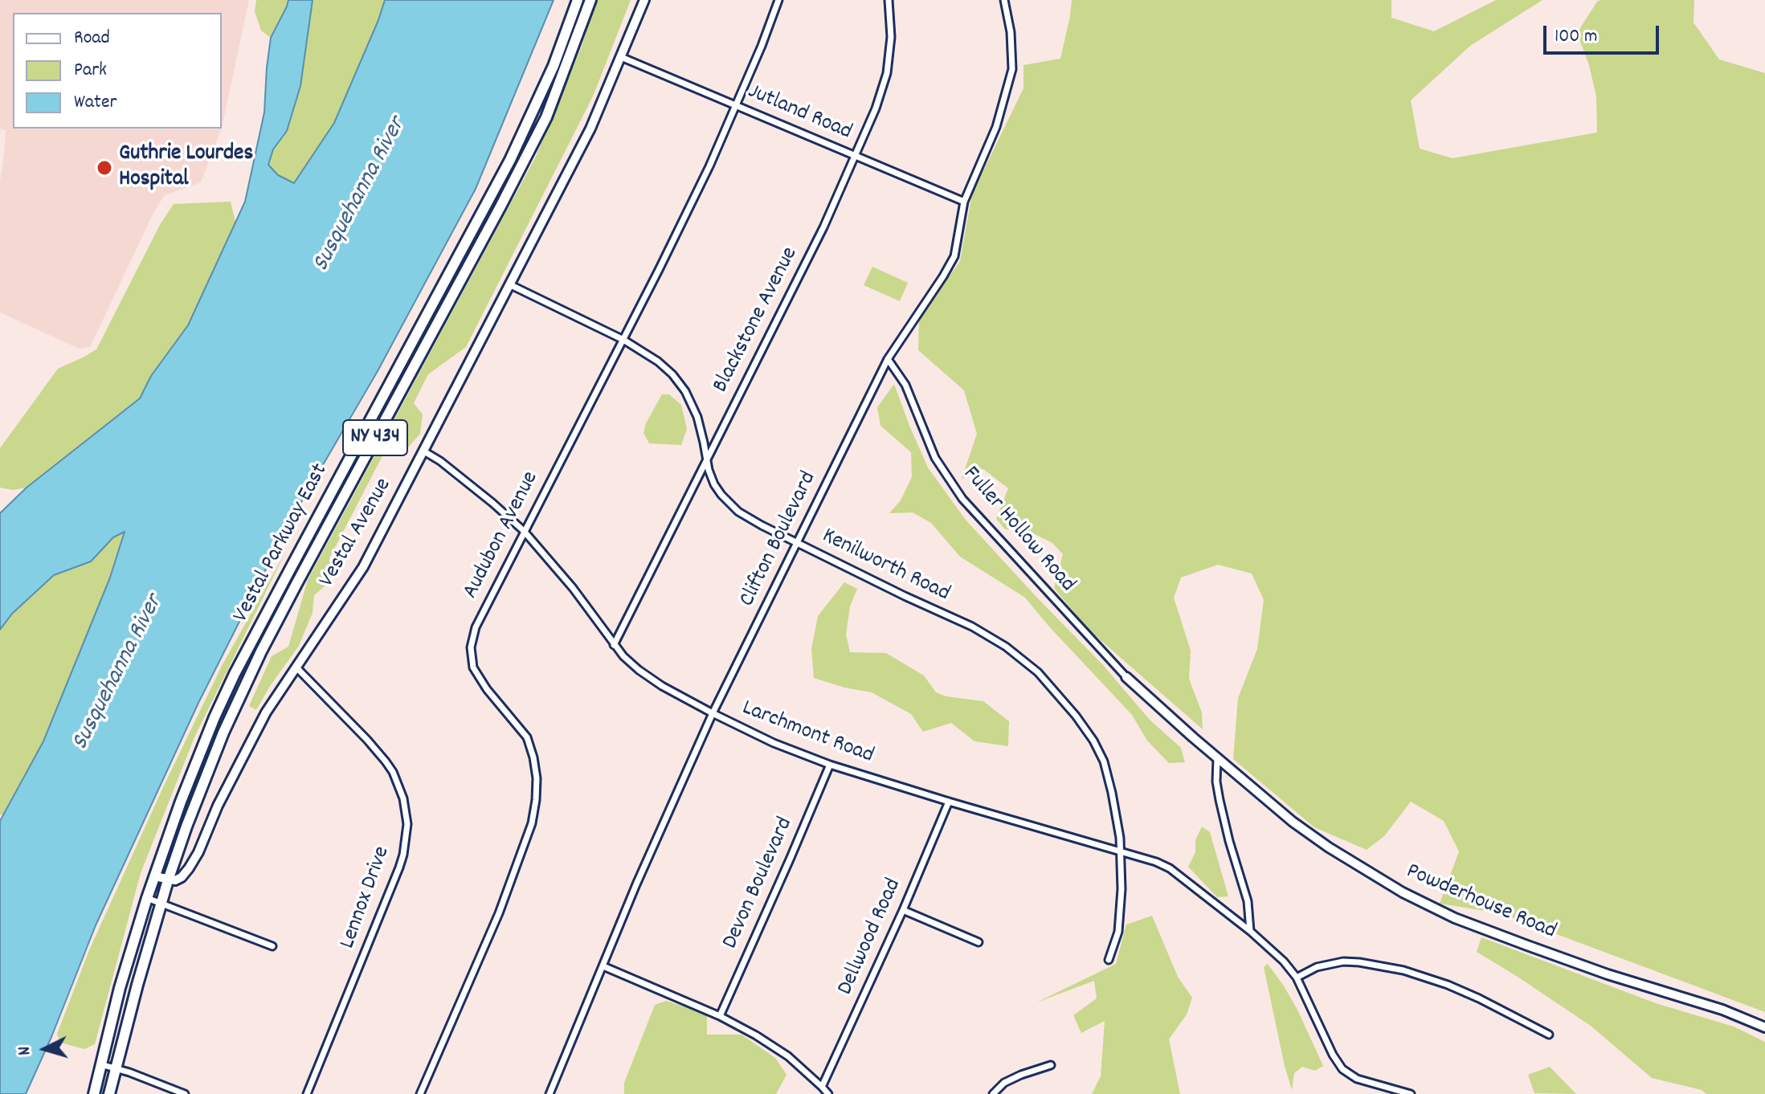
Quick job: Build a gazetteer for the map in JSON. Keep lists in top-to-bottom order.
{
  "streets": {
    "main road": ["NY 434", "Vestal Parkway East"],
    "street": [
      "Jutland Road",
      "Blackstone Avenue",
      "Fuller Hollow Road",
      "Vestal Avenue",
      "Audubon Avenue",
      "Clifton Boulevard",
      "Kenilworth Road",
      "Larchmont Road",
      "Devon Boulevard",
      "Lennox Drive",
      "Powderhouse Road",
      "Dellwood Road"
    ]
  },
  "crossings": [
    ["Jutland Road", "Blackstone Avenue"],
    ["Jutland Road", "Vestal Avenue"],
    ["Jutland Road", "Audubon Avenue"],
    ["Jutland Road", "Clifton Boulevard"],
    ["Blackstone Avenue", "Kenilworth Road"],
    ["Blackstone Avenue", "Larchmont Road"],
    ["Fuller Hollow Road", "Clifton Boulevard"],
    ["Fuller Hollow Road", "Powderhouse Road"],
    ["Vestal Avenue", "Vestal Parkway East"],
    ["Vestal Avenue", "Kenilworth Road"],
    ["Vestal Avenue", "Larchmont Road"],
    ["Vestal Avenue", "Lennox Drive"],
    ["Audubon Avenue", "Kenilworth Road"],
    ["Audubon Avenue", "Larchmont Road"],
    ["Clifton Boulevard", "Kenilworth Road"],
    ["Clifton Boulevard", "Larchmont Road"],
    ["Kenilworth Road", "Larchmont Road"],
    ["Larchmont Road", "Devon Boulevard"],
    ["Larchmont Road", "Dellwood Road"]
  ],
  "water": ["Susquehanna River"],
  "places": ["Guthrie Lourdes Hospital"],
  "legend": ["Road", "Park", "Water"],
  "scale_bar": "100 m",
  "north": "left"
}
